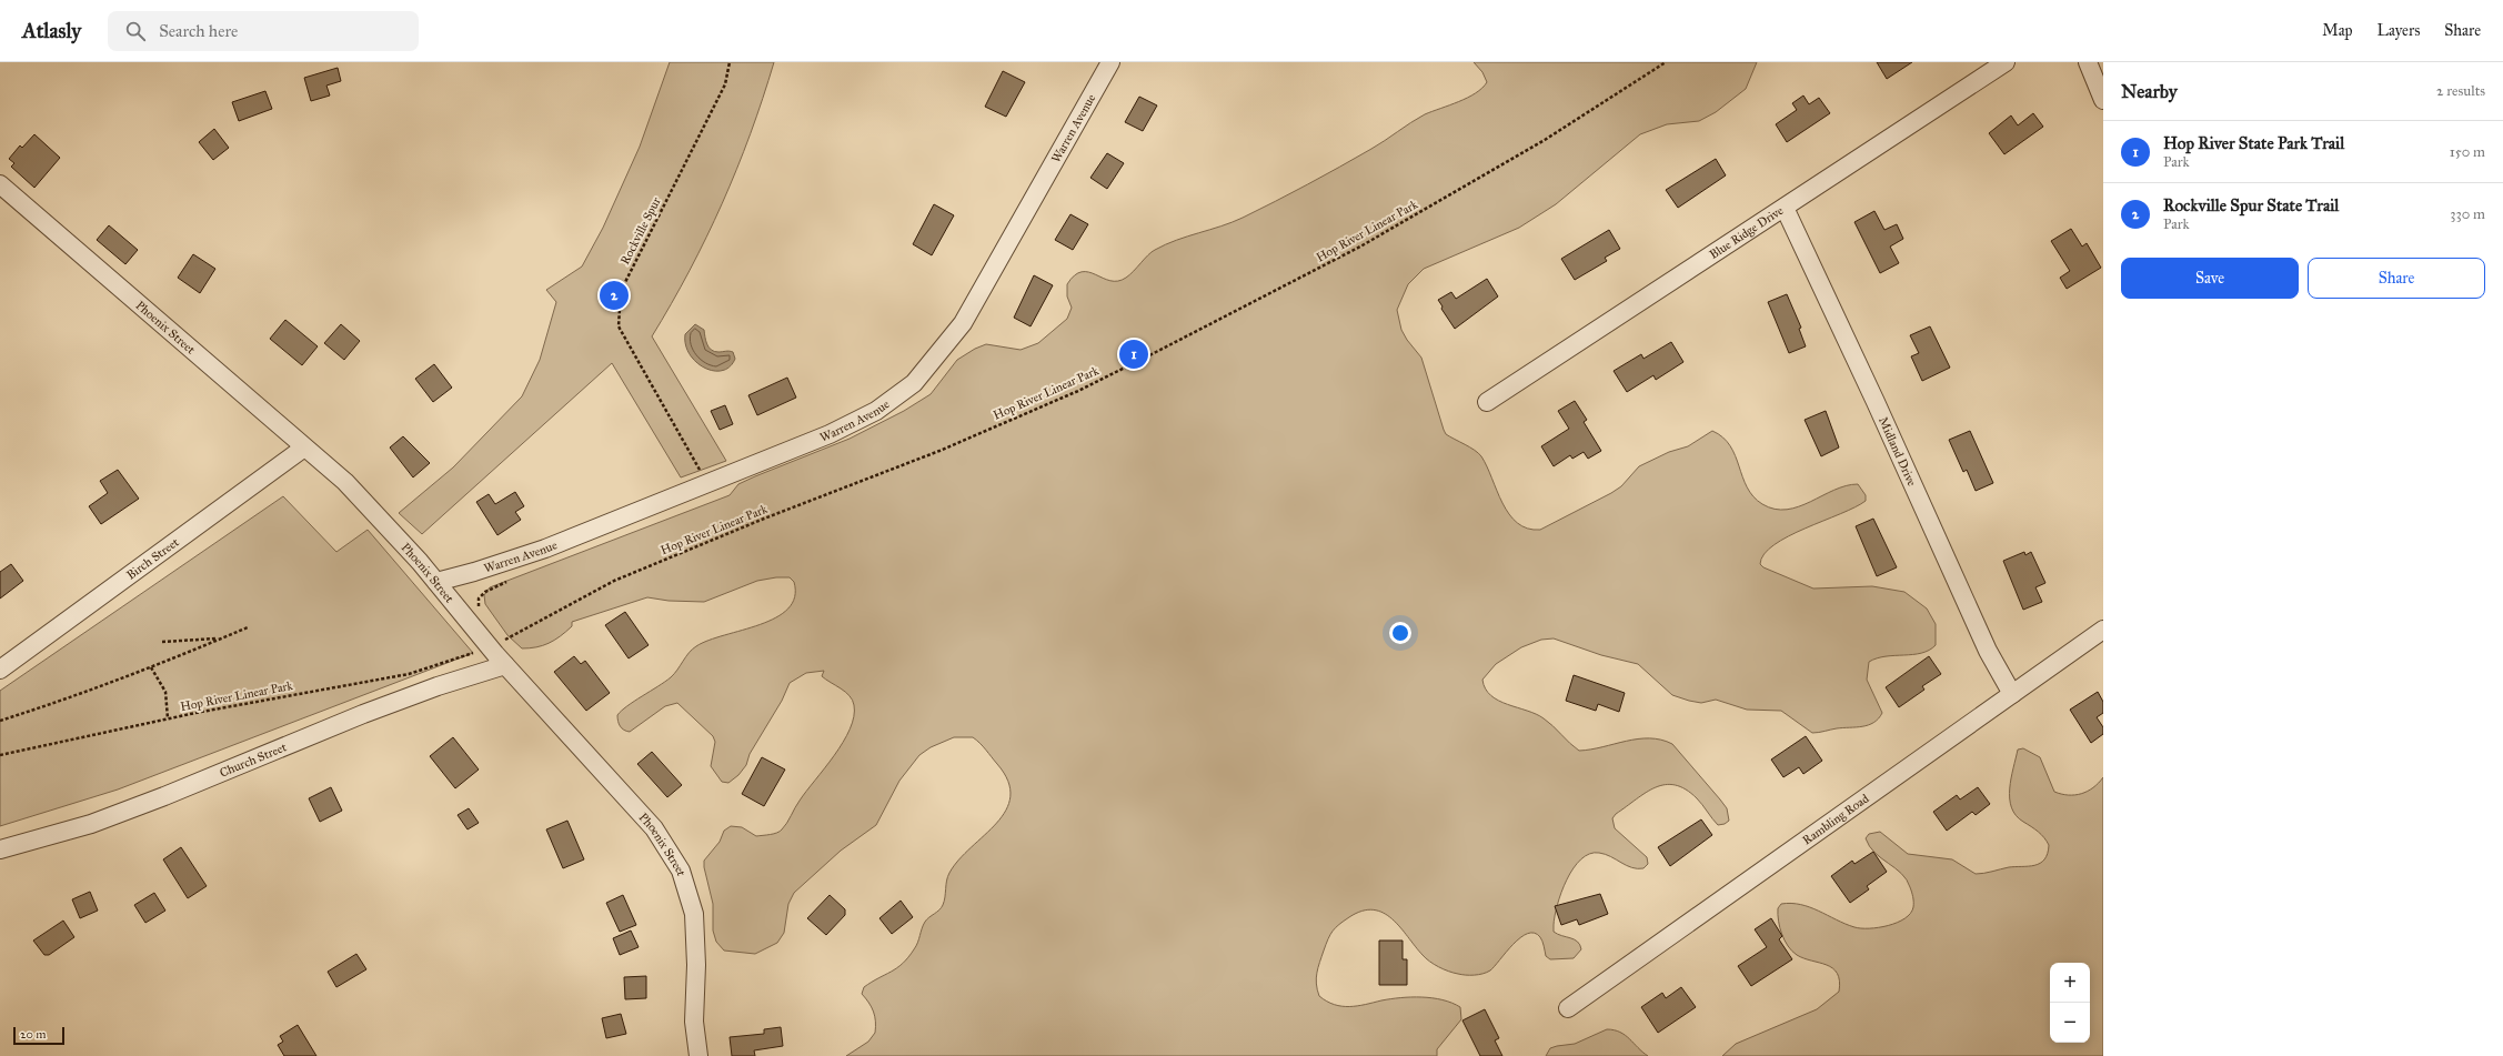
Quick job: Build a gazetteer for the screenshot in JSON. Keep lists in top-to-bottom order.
{
  "streets": {
    "street": [
      "Warren Avenue",
      "Blue Ridge Drive",
      "Phoenix Street",
      "Midland Drive",
      "Birch Street",
      "Church Street",
      "Rambling Road"
    ],
    "path": ["Rockville Spur", "Hop River Linear Park"]
  },
  "crossings": [
    ["Warren Avenue", "Phoenix Street"],
    ["Blue Ridge Drive", "Midland Drive"],
    ["Phoenix Street", "Birch Street"],
    ["Phoenix Street", "Church Street"],
    ["Midland Drive", "Rambling Road"]
  ],
  "scale_bar": "20 m",
  "page": {
    "header": "Atlasly",
    "search": "Search here",
    "nav": ["Map", "Layers", "Share"],
    "heading": ["Nearby", "2 results"],
    "list": [
      {
        "mark": "1",
        "name": "Hop River State Park Trail",
        "note": "Park",
        "value": "150 m"
      },
      {
        "mark": "2",
        "name": "Rockville Spur State Trail",
        "note": "Park",
        "value": "330 m"
      }
    ],
    "buttons": ["Save", "Share"],
    "pins": ["2", "1"],
    "map_buttons": ["+", "−"],
    "scale": "20 m"
  }
}
